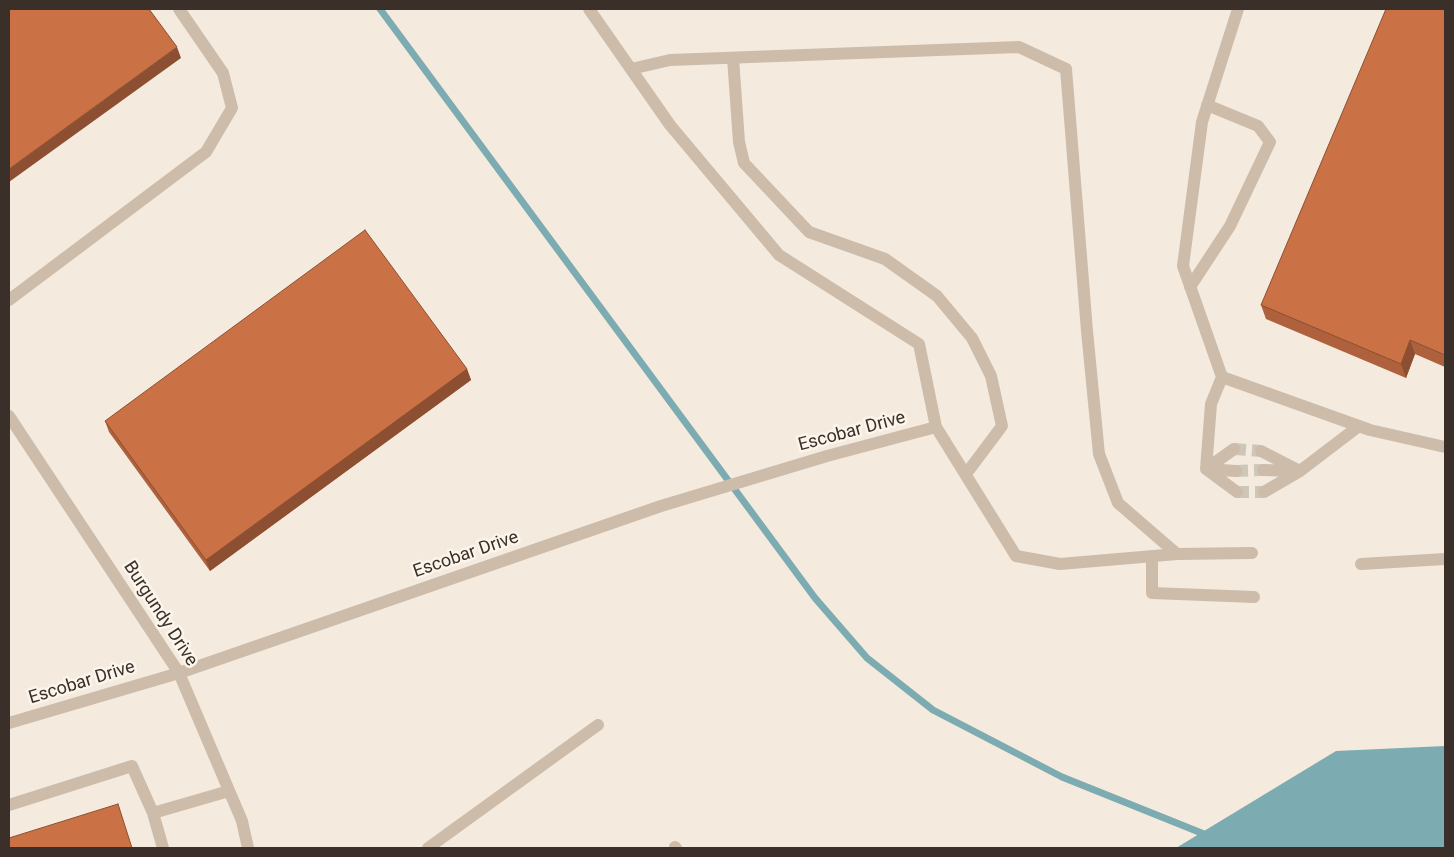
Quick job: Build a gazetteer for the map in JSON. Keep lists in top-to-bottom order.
{
  "streets": {
    "street": ["Escobar Drive", "Burgundy Drive"]
  },
  "crossings": [
    ["Escobar Drive", "Burgundy Drive"]
  ]
}
